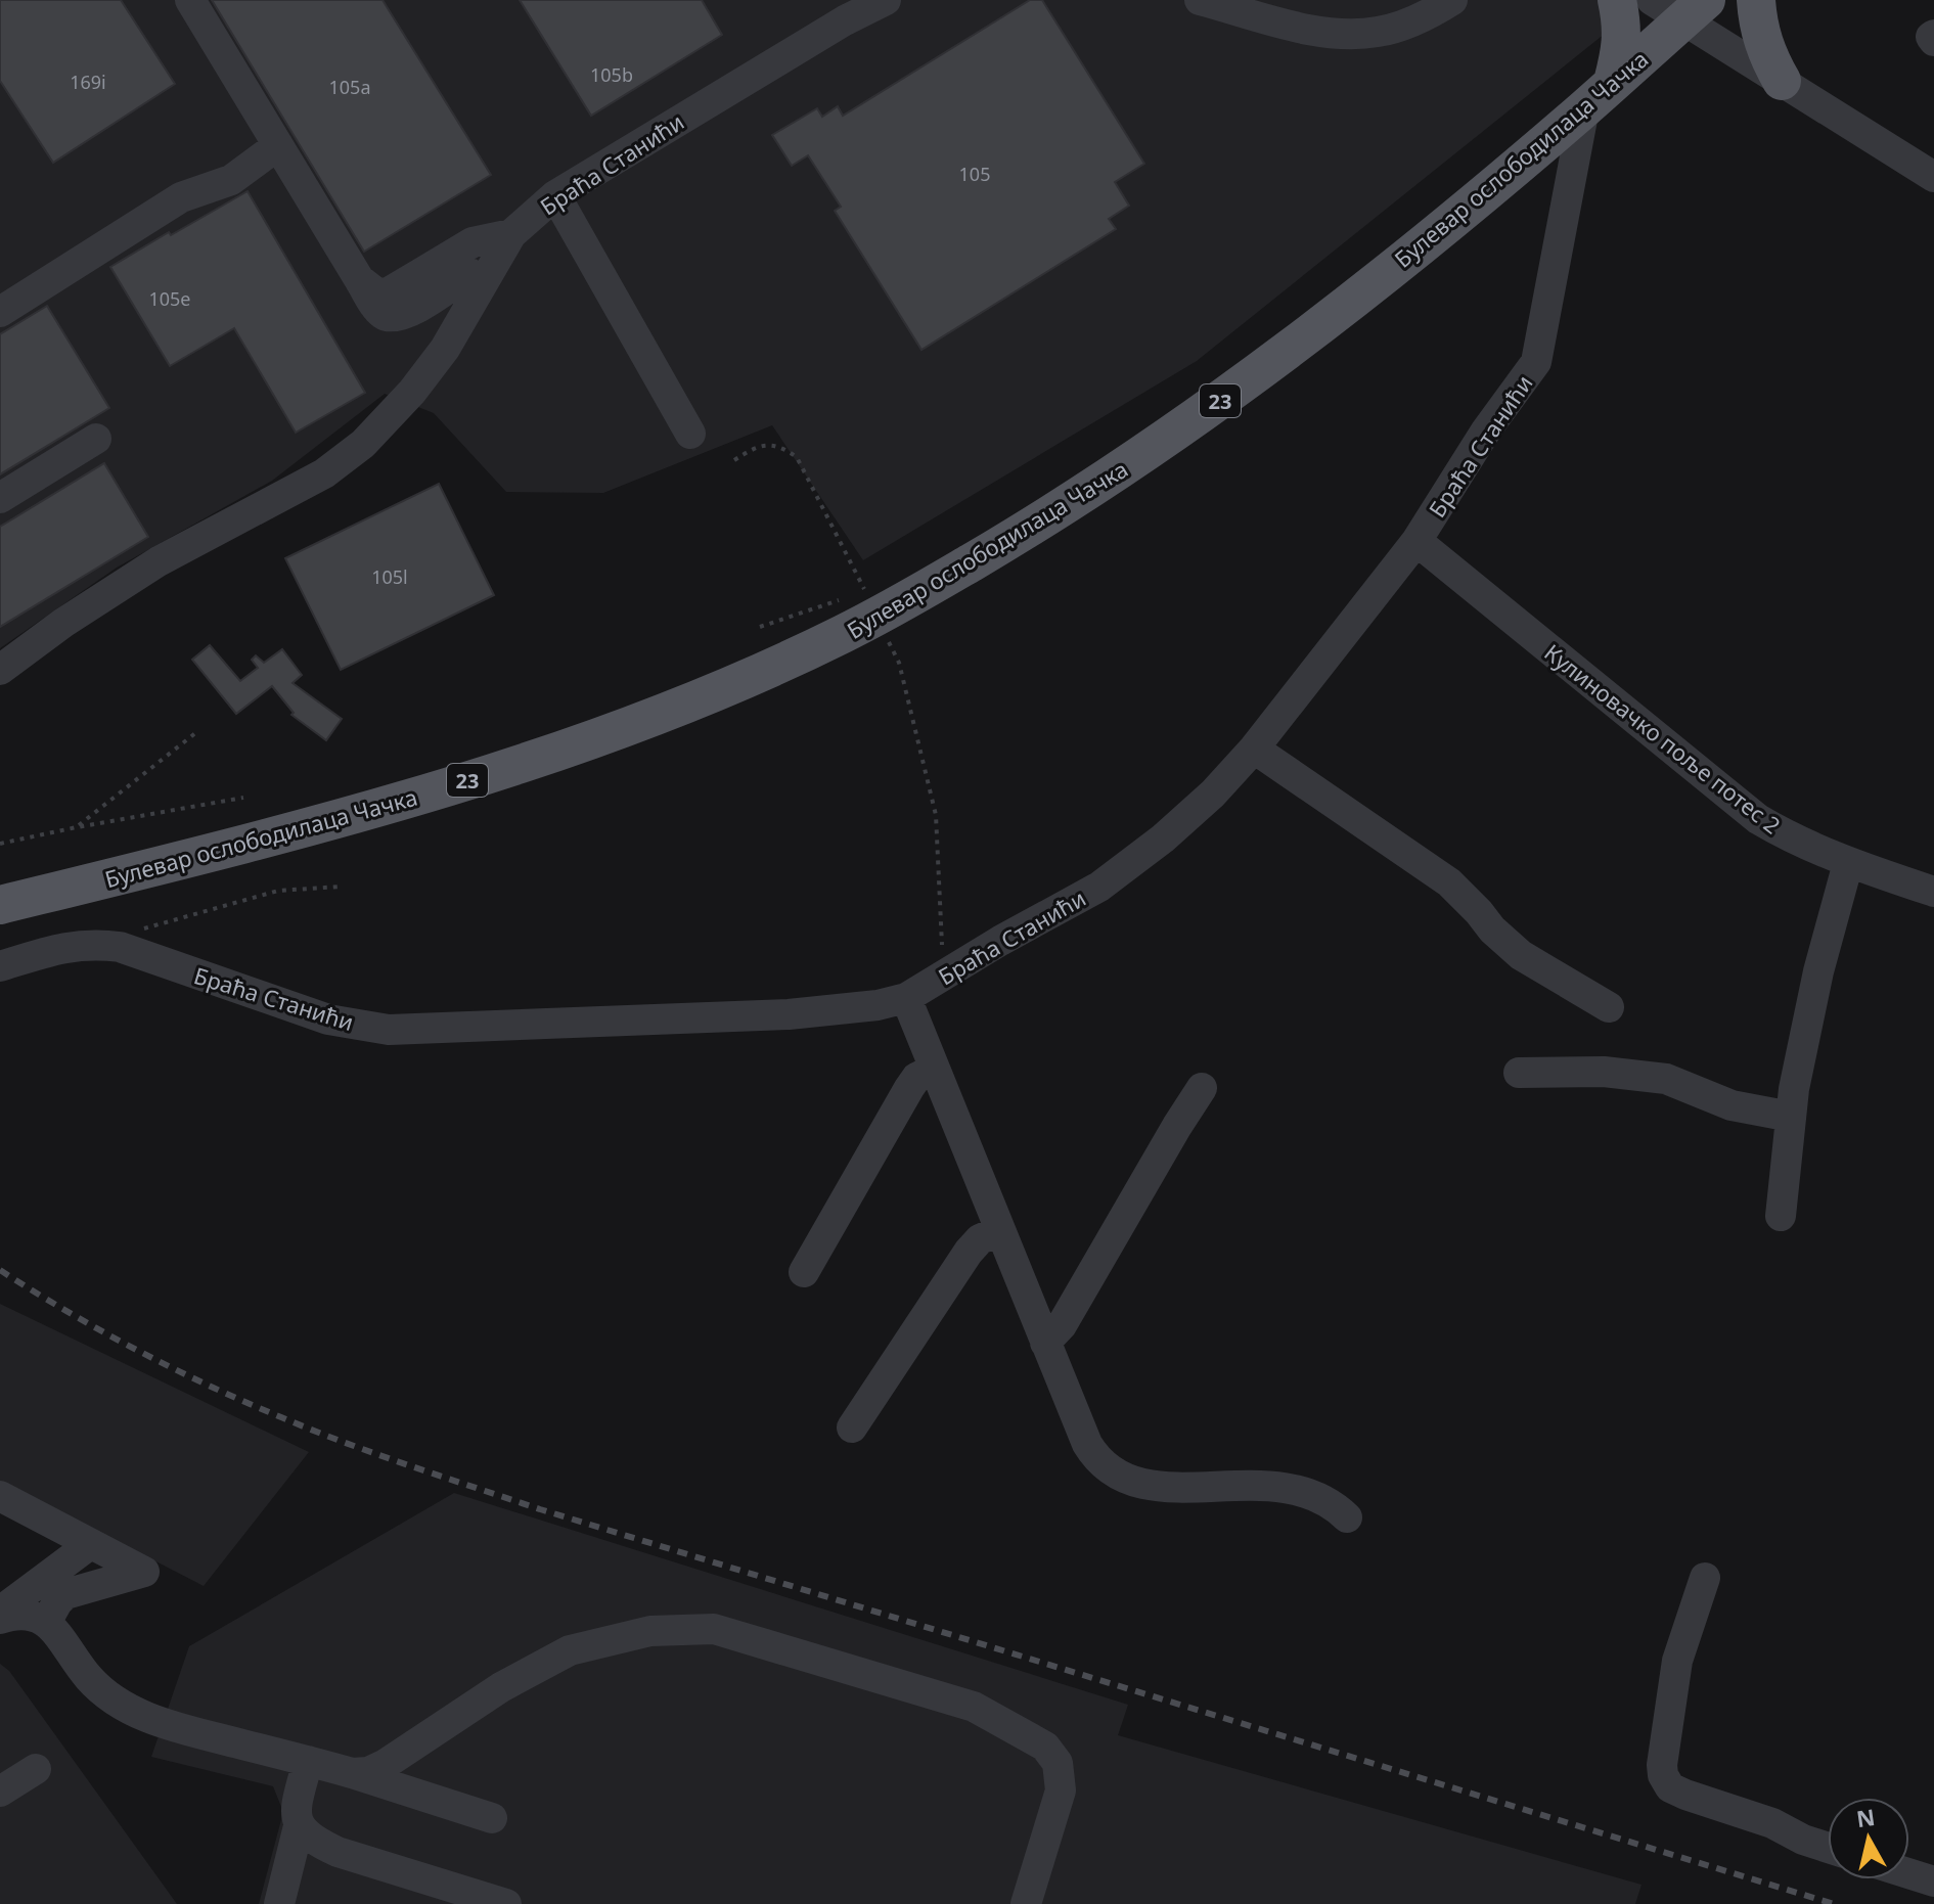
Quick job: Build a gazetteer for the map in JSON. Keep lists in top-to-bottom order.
{
  "streets": {
    "main road": ["Булевар ослободилаца Чачка", "23"],
    "street": ["Браћа Станићи", "Кулиновачко поље потес 2"]
  },
  "crossings": [
    ["Булевар ослободилаца Чачка", "Браћа Станићи"],
    ["Браћа Станићи", "Кулиновачко поље потес 2"]
  ],
  "house_numbers": [
    "105b",
    "169i",
    "105a",
    "105",
    "105e",
    "105l"
  ],
  "north": "top"
}
